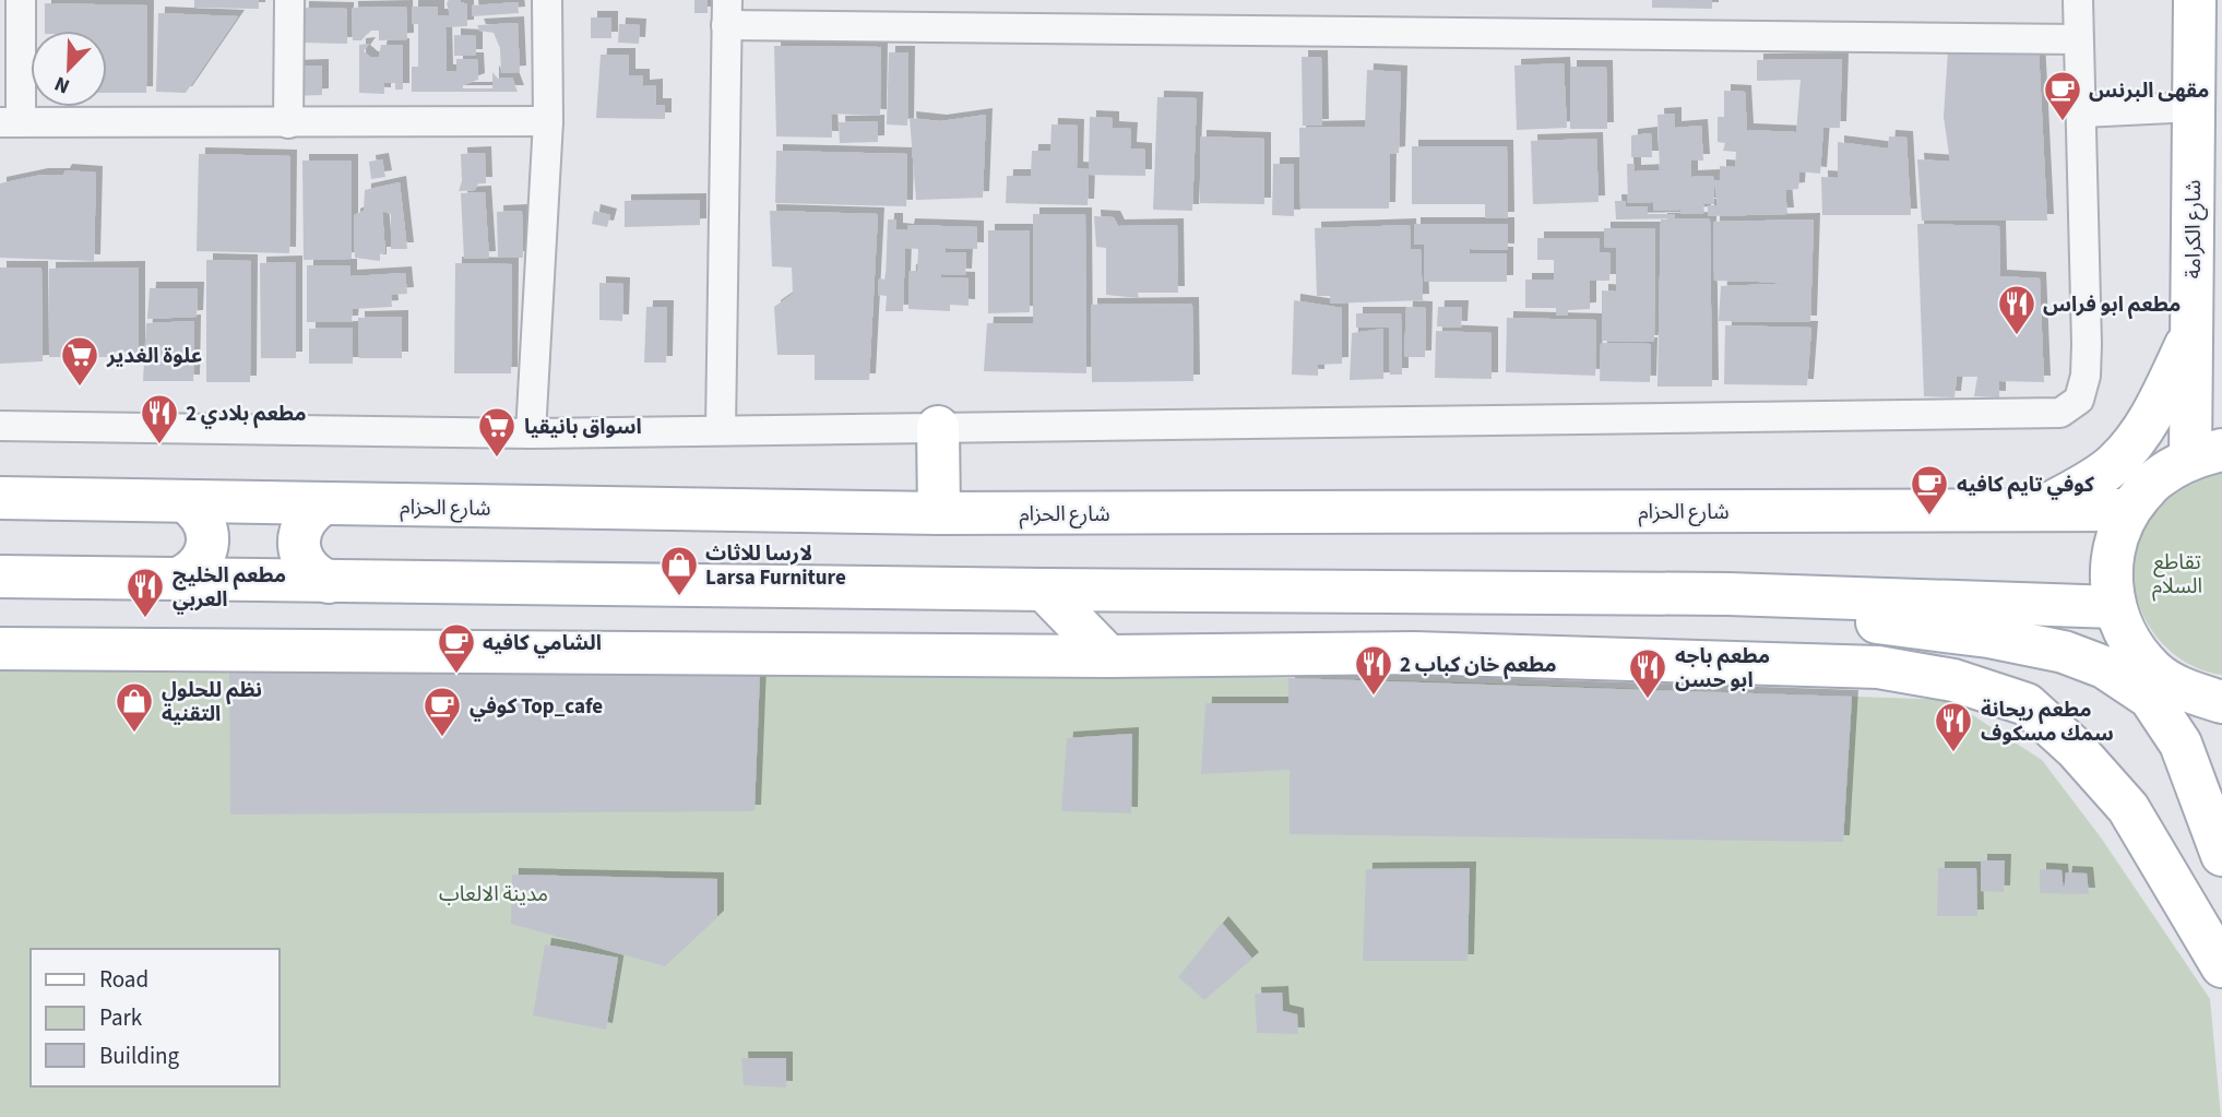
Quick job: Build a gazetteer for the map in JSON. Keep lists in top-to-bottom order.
{
  "streets": {
    "main road": ["شارع الكرامة", "شارع الحزام"]
  },
  "parks": ["تقاطع السلام", "مدينة الالعاب"],
  "places": {
    "cafe": [
      "مقهى البرنس",
      "كوفي تايم كافيه",
      "الشامي كافيه",
      "كوفي Top_cafe"
    ],
    "restaurant": [
      "مطعم ابو فراس",
      "مطعم بلادي 2",
      "مطعم الخليج العربي",
      "مطعم خان كباب 2",
      "مطعم باجه ابو حسن",
      "مطعم ريحانة سمك مسكوف"
    ],
    "supermarket": ["علوة الغدير", "اسواق بانيقيا"],
    "shop": ["لارسا للاثاث Larsa Furniture", "نظم للحلول التقنية"]
  },
  "legend": ["Road", "Park", "Building"],
  "north": "bottom left"
}
